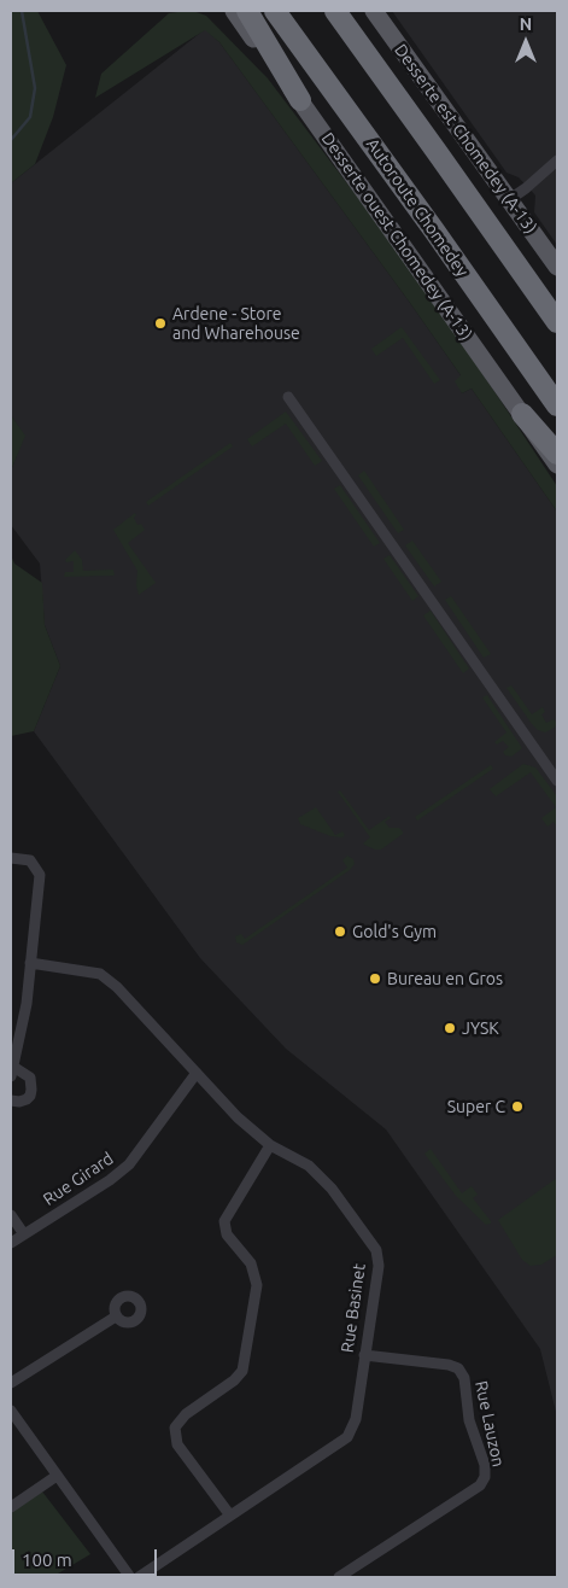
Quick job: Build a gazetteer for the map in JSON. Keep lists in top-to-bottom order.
{
  "streets": {
    "highway": ["Autoroute Chomedey"],
    "main road": ["Desserte est Chomedey (A-13)", "Desserte ouest Chomedey (A-13)"],
    "street": ["Rue Girard", "Rue Basinet", "Rue Lauzon"]
  },
  "crossings": [
    ["Rue Girard", "Rue Basinet"],
    ["Rue Basinet", "Rue Lauzon"]
  ],
  "places": [
    "Ardene - Store and Wharehouse",
    "Gold's Gym",
    "Bureau en Gros",
    "JYSK",
    "Super C"
  ],
  "scale_bar": "100 m",
  "north": "top"
}
